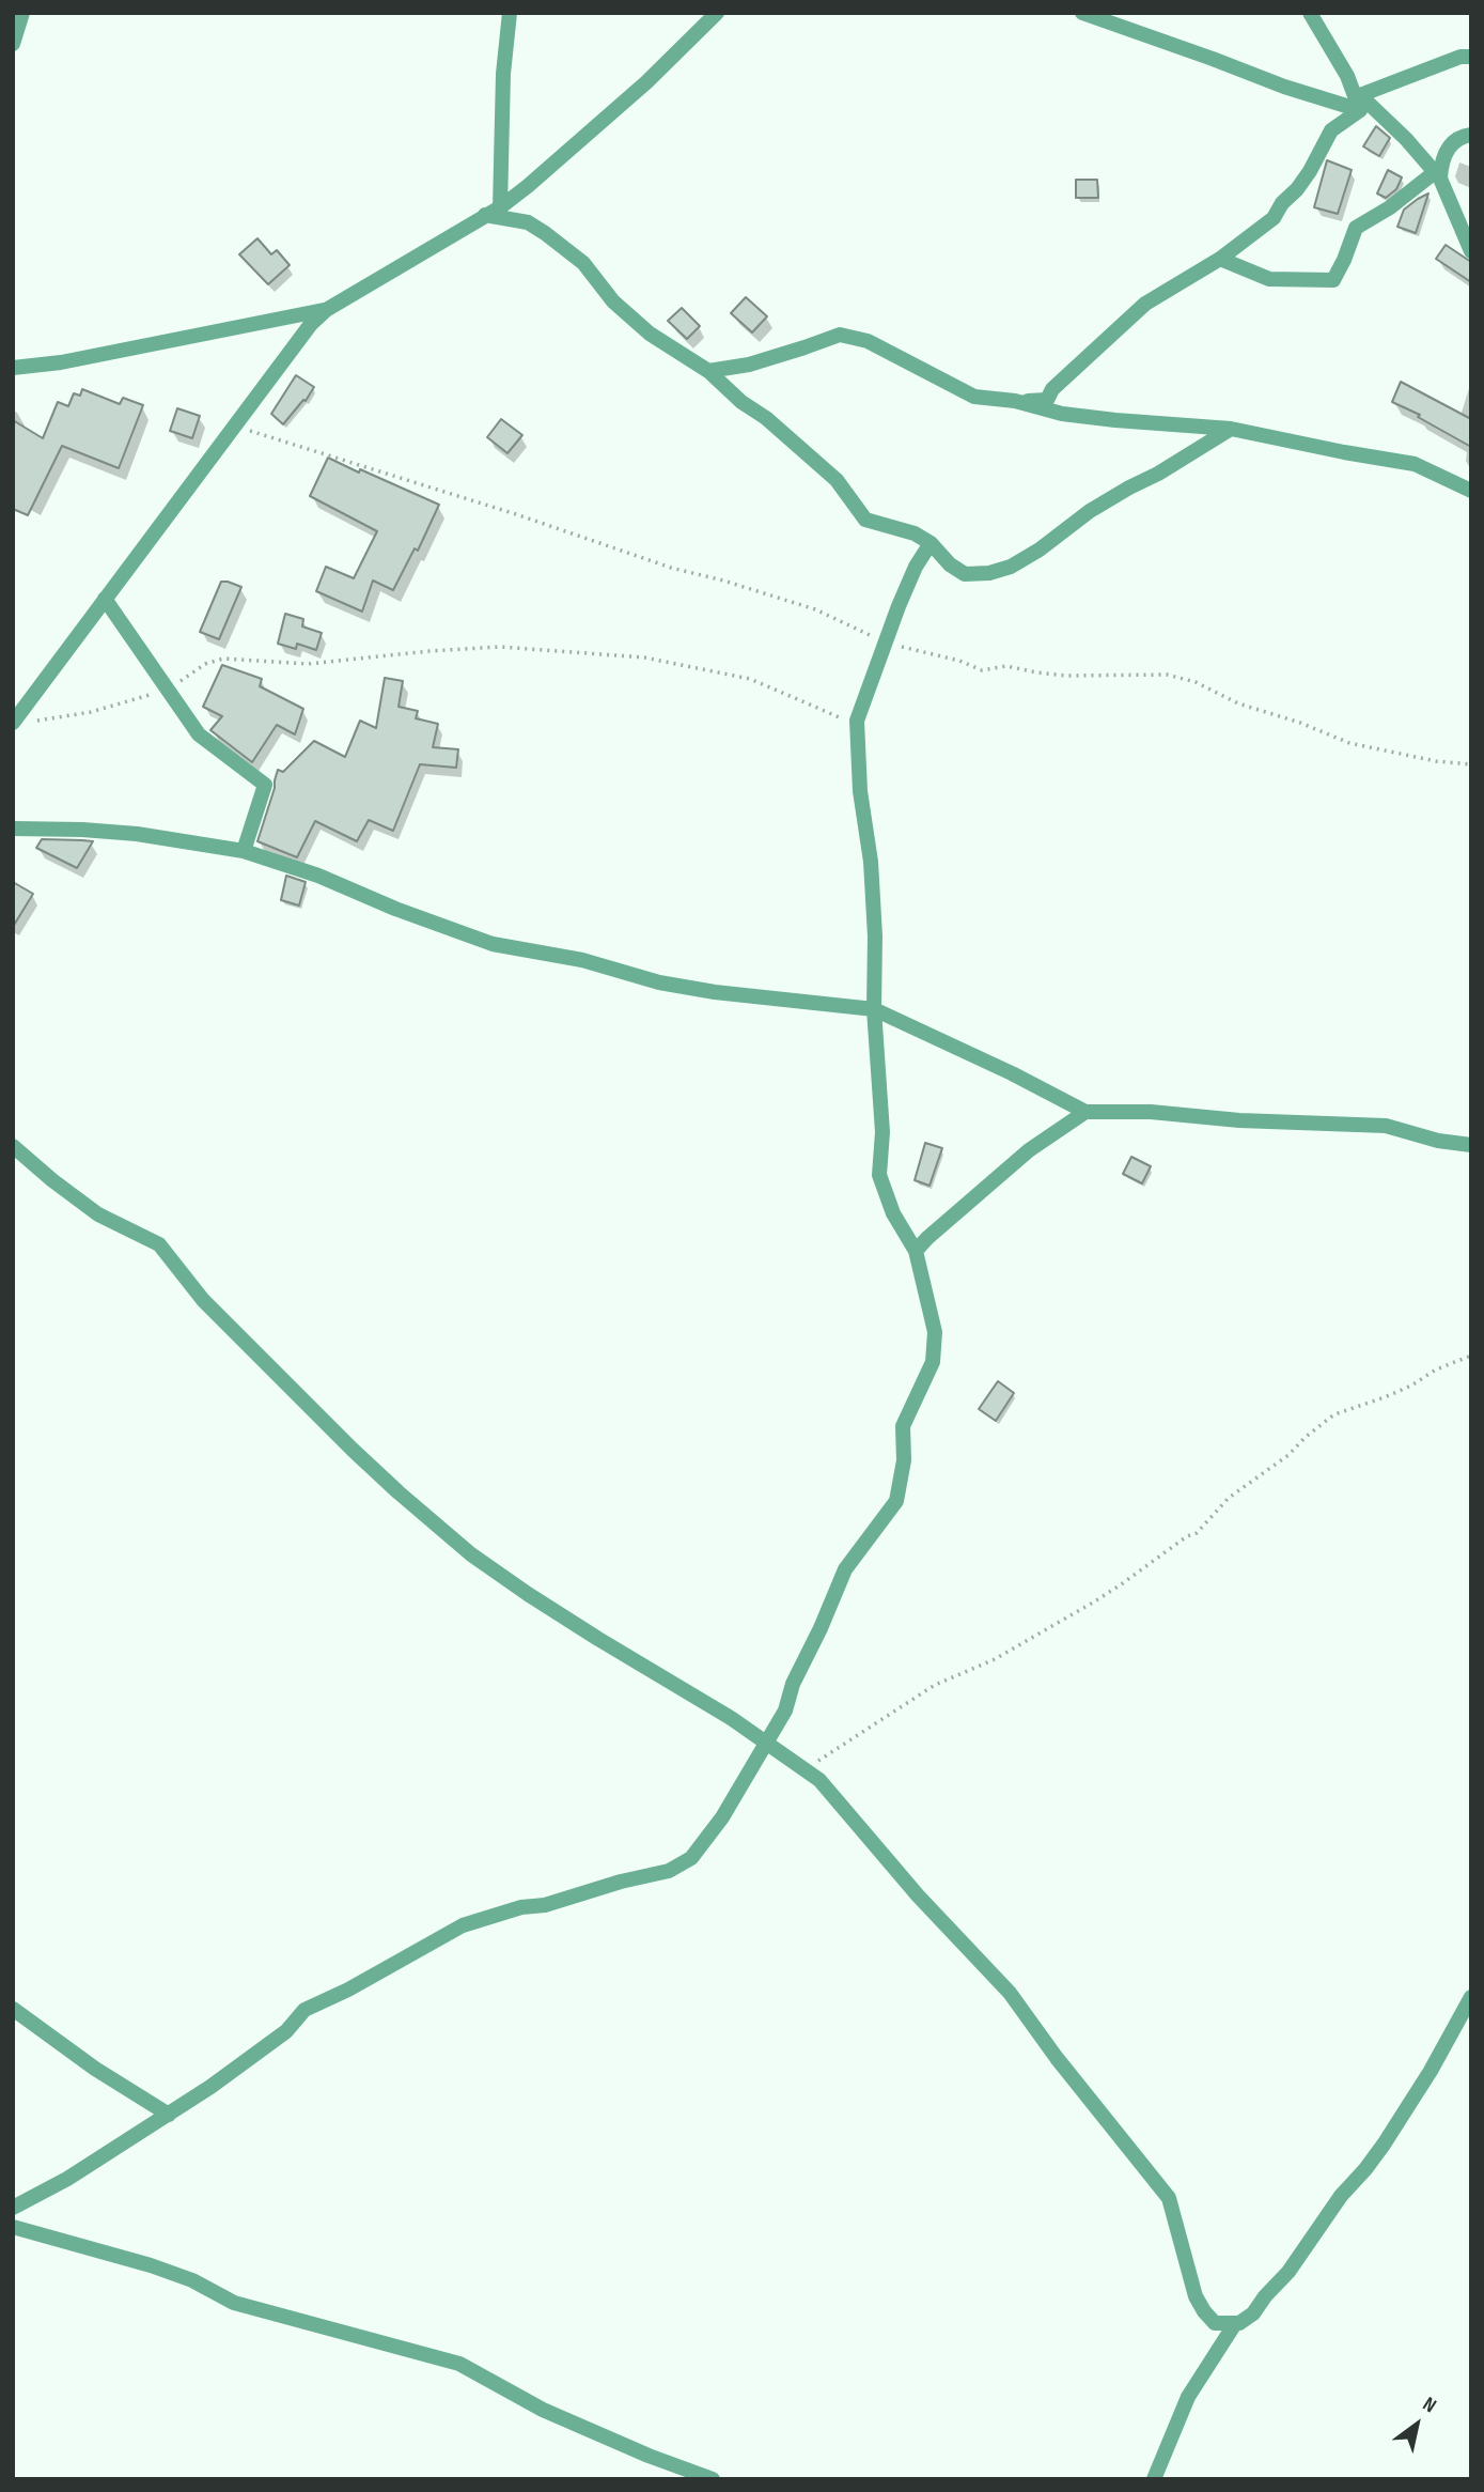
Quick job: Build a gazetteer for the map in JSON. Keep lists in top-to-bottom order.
{
  "north": "top right"
}
